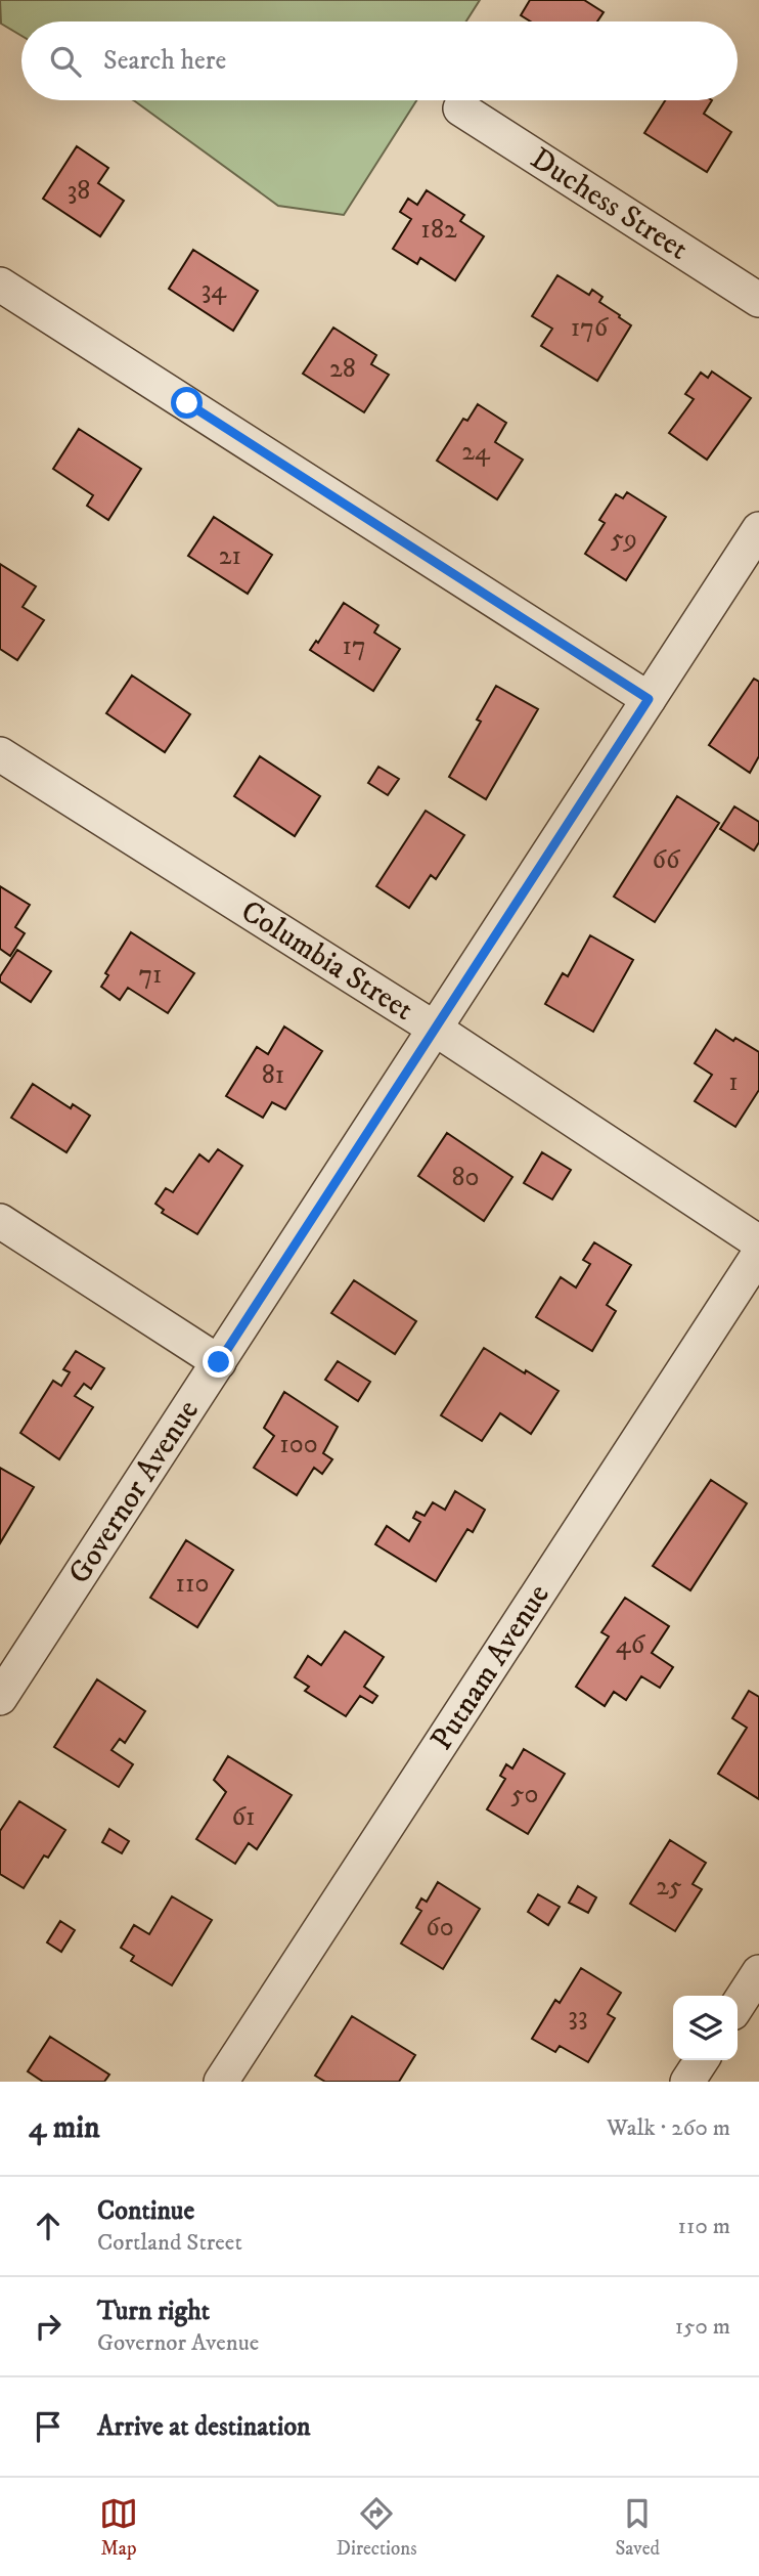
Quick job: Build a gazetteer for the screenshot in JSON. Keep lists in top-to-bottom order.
{
  "streets": {
    "street": [
      "Duchess Street",
      "Columbia Street",
      "Governor Avenue",
      "Putnam Avenue"
    ]
  },
  "crossings": [
    ["Columbia Street", "Governor Avenue"]
  ],
  "house_numbers": [
    "38",
    "182",
    "34",
    "176",
    "28",
    "24",
    "59",
    "21",
    "17",
    "66",
    "71",
    "81",
    "1",
    "80",
    "100",
    "110",
    "46",
    "50",
    "61",
    "25",
    "60",
    "33"
  ],
  "page": {
    "search": "Search here",
    "heading": ["4 min", "Walk · 260 m"],
    "list": [
      ["Continue", "Cortland Street", "110 m"],
      ["Turn right", "Governor Avenue", "150 m"],
      "Arrive at destination"
    ],
    "nav": ["Map", "Directions", "Saved"]
  }
}
